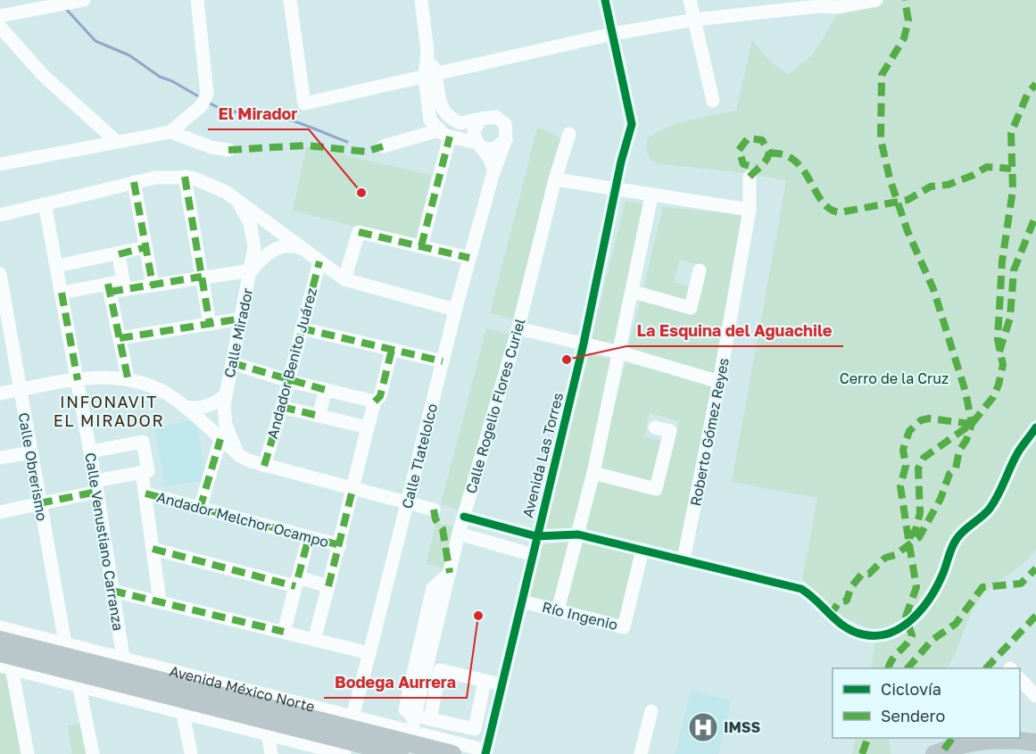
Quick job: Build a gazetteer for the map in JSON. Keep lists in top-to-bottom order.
{
  "streets": {
    "main road": ["Avenida México Norte"],
    "street": [
      "Calle Mirador",
      "Andador Benito Juárez",
      "Calle Rogelio Flores Curiel",
      "Roberto Gómez Reyes",
      "Avenida Las Torres",
      "Calle Tlatelolco",
      "Calle Obrerismo",
      "Andador Melchor Ocampo",
      "Calle Venustiano Carranza",
      "Río Ingenio"
    ]
  },
  "crossings": [
    ["Calle Rogelio Flores Curiel", "Avenida México Norte"],
    ["Avenida Las Torres", "Río Ingenio"],
    ["Avenida Las Torres", "Avenida México Norte"],
    ["Calle Tlatelolco", "Avenida México Norte"],
    ["Calle Obrerismo", "Avenida México Norte"],
    ["Calle Venustiano Carranza", "Avenida México Norte"]
  ],
  "districts": ["INFONAVIT EL MIRADOR"],
  "parks": ["Cerro de la Cruz"],
  "places": {
    "other": ["El Mirador", "La Esquina del Aguachile", "Bodega Aurrera"],
    "hospital": ["IMSS"]
  },
  "legend": ["Ciclovía", "Sendero"]
}
